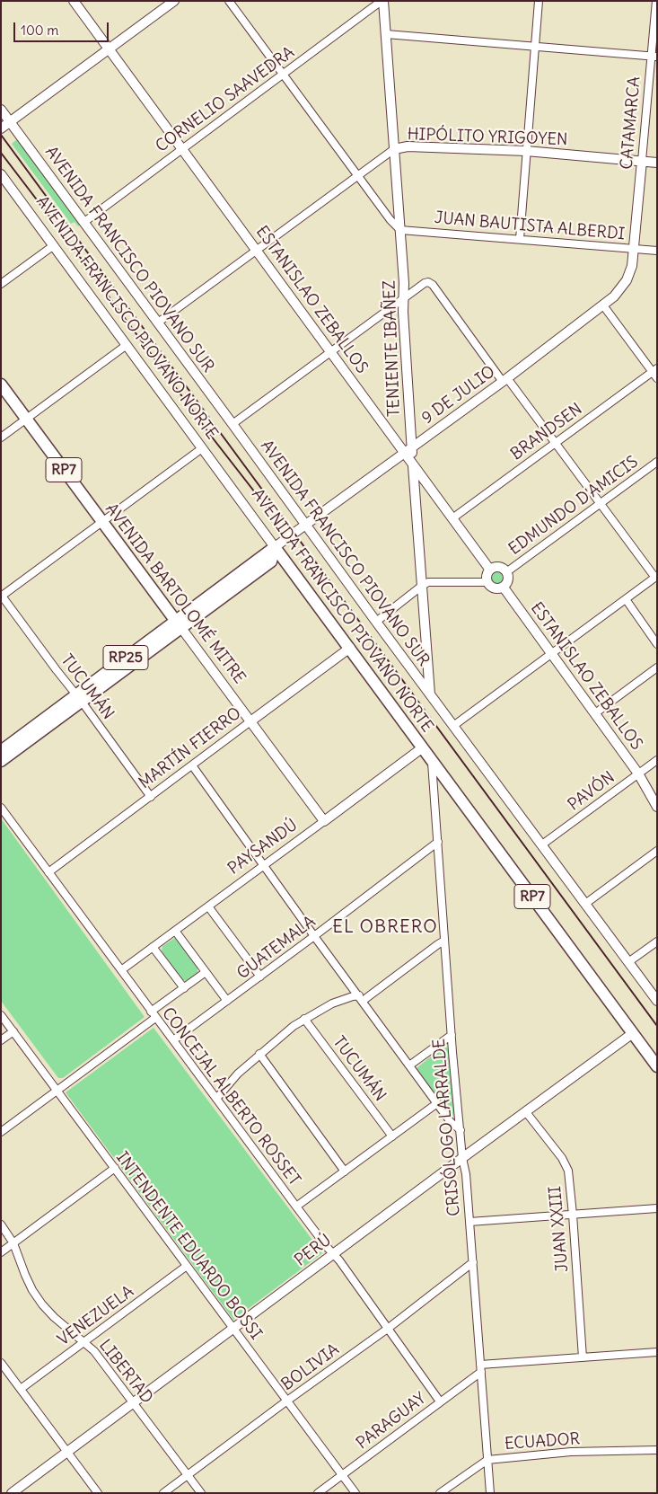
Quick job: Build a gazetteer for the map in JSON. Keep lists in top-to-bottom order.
{
  "streets": {
    "main road": [
      "AVENIDA FRANCISCO PIOVANO NORTE",
      "RP7",
      "AVENIDA BARTOLOMÉ MITRE",
      "RP25"
    ],
    "street": [
      "CORNELIO SAAVEDRA",
      "CATAMARCA",
      "HIPÓLITO YRIGOYEN",
      "JUAN BAUTISTA ALBERDI",
      "AVENIDA FRANCISCO PIOVANO SUR",
      "ESTANISLAO ZEBALLOS",
      "TENIENTE IBAÑEZ",
      "9 DE JULIO",
      "BRANDSEN",
      "EDMUNDO D'AMICIS",
      "TUCUMÁN",
      "MARTÍN FIERRO",
      "PAVÓN",
      "PAYSANDÚ",
      "GUATEMALA",
      "CONCEJAL ALBERTO ROSSET",
      "CRISÓLOGO LARRALDE",
      "JUAN XXIII",
      "INTENDENTE EDUARDO BOSSI",
      "PERÚ",
      "VENEZUELA",
      "BOLIVIA",
      "LIBERTAD",
      "PARAGUAY",
      "ECUADOR"
    ]
  },
  "crossings": [
    ["CORNELIO SAAVEDRA", "AVENIDA FRANCISCO PIOVANO SUR"],
    ["CORNELIO SAAVEDRA", "ESTANISLAO ZEBALLOS"],
    ["CORNELIO SAAVEDRA", "TENIENTE IBAÑEZ"],
    ["CATAMARCA", "HIPÓLITO YRIGOYEN"],
    ["CATAMARCA", "JUAN BAUTISTA ALBERDI"],
    ["CATAMARCA", "9 DE JULIO"],
    ["HIPÓLITO YRIGOYEN", "AVENIDA FRANCISCO PIOVANO SUR"],
    ["HIPÓLITO YRIGOYEN", "ESTANISLAO ZEBALLOS"],
    ["HIPÓLITO YRIGOYEN", "TENIENTE IBAÑEZ"],
    ["JUAN BAUTISTA ALBERDI", "TENIENTE IBAÑEZ"],
    ["JUAN BAUTISTA ALBERDI", "9 DE JULIO"],
    ["AVENIDA FRANCISCO PIOVANO SUR", "9 DE JULIO"],
    ["AVENIDA FRANCISCO PIOVANO SUR", "PAVÓN"],
    ["ESTANISLAO ZEBALLOS", "TENIENTE IBAÑEZ"],
    ["ESTANISLAO ZEBALLOS", "9 DE JULIO"],
    ["ESTANISLAO ZEBALLOS", "BRANDSEN"],
    ["ESTANISLAO ZEBALLOS", "EDMUNDO D'AMICIS"],
    ["ESTANISLAO ZEBALLOS", "PAVÓN"],
    ["AVENIDA FRANCISCO PIOVANO NORTE", "9 DE JULIO"],
    ["AVENIDA FRANCISCO PIOVANO NORTE", "MARTÍN FIERRO"],
    ["AVENIDA FRANCISCO PIOVANO NORTE", "PAYSANDÚ"],
    ["AVENIDA FRANCISCO PIOVANO NORTE", "CRISÓLOGO LARRALDE"],
    ["AVENIDA FRANCISCO PIOVANO NORTE", "PERÚ"],
    ["TENIENTE IBAÑEZ", "9 DE JULIO"],
    ["AVENIDA BARTOLOMÉ MITRE", "RP25"],
    ["AVENIDA BARTOLOMÉ MITRE", "MARTÍN FIERRO"],
    ["AVENIDA BARTOLOMÉ MITRE", "PAYSANDÚ"],
    ["RP25", "TUCUMÁN"],
    ["TUCUMÁN", "MARTÍN FIERRO"],
    ["MARTÍN FIERRO", "CONCEJAL ALBERTO ROSSET"],
    ["PAYSANDÚ", "CONCEJAL ALBERTO ROSSET"],
    ["GUATEMALA", "CONCEJAL ALBERTO ROSSET"],
    ["GUATEMALA", "CRISÓLOGO LARRALDE"],
    ["CONCEJAL ALBERTO ROSSET", "PERÚ"],
    ["CONCEJAL ALBERTO ROSSET", "BOLIVIA"],
    ["CONCEJAL ALBERTO ROSSET", "PARAGUAY"],
    ["CRISÓLOGO LARRALDE", "PERÚ"],
    ["CRISÓLOGO LARRALDE", "BOLIVIA"],
    ["CRISÓLOGO LARRALDE", "PARAGUAY"],
    ["CRISÓLOGO LARRALDE", "ECUADOR"],
    ["JUAN XXIII", "PERÚ"],
    ["INTENDENTE EDUARDO BOSSI", "PERÚ"],
    ["INTENDENTE EDUARDO BOSSI", "VENEZUELA"],
    ["INTENDENTE EDUARDO BOSSI", "BOLIVIA"],
    ["INTENDENTE EDUARDO BOSSI", "PARAGUAY"],
    ["PERÚ", "LIBERTAD"],
    ["VENEZUELA", "LIBERTAD"],
    ["BOLIVIA", "LIBERTAD"]
  ],
  "districts": ["EL OBRERO"],
  "scale_bar": "100 m"
}
